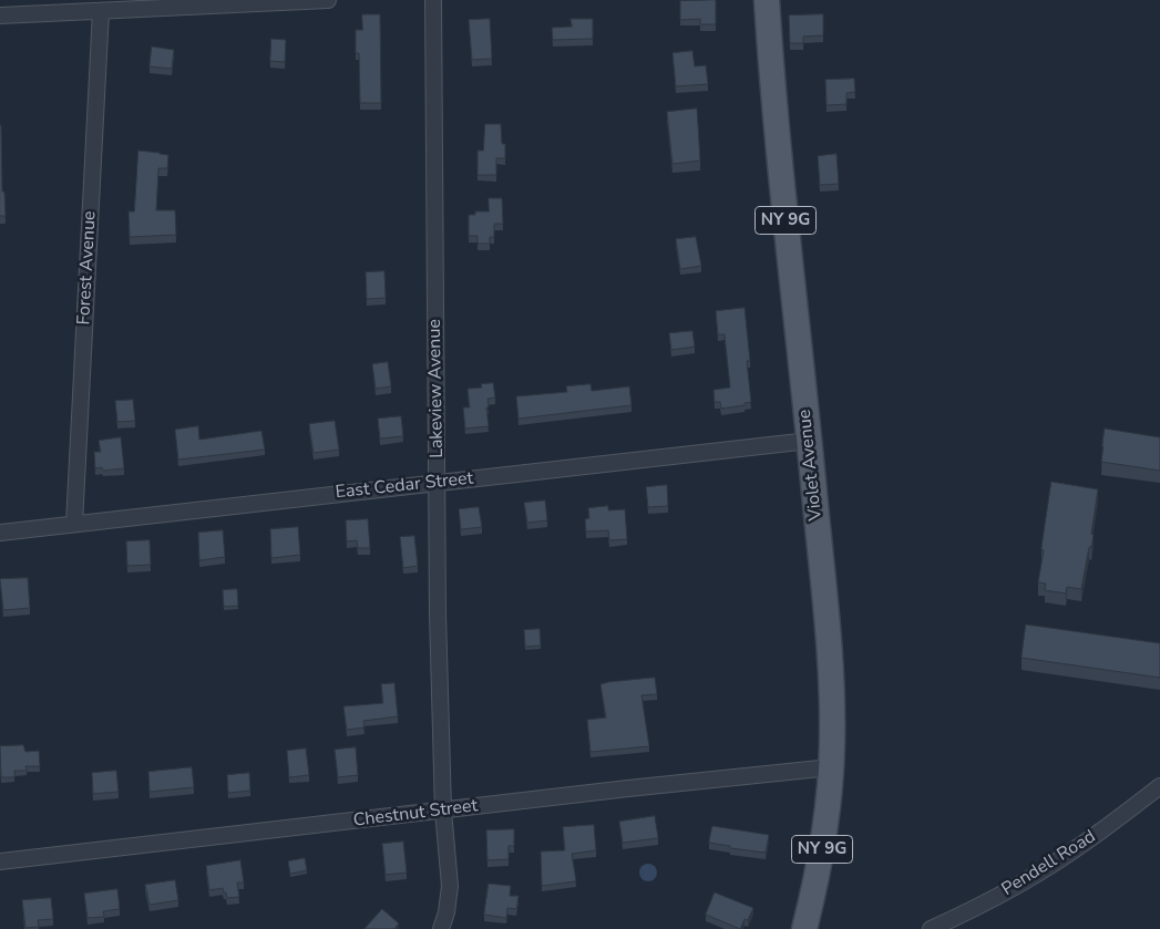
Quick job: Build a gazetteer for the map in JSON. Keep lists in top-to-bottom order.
{
  "streets": {
    "main road": ["NY 9G", "Violet Avenue"],
    "street": [
      "Forest Avenue",
      "Lakeview Avenue",
      "East Cedar Street",
      "Chestnut Street",
      "Pendell Road"
    ]
  },
  "crossings": [
    ["Forest Avenue", "East Cedar Street"],
    ["Lakeview Avenue", "East Cedar Street"],
    ["Lakeview Avenue", "Chestnut Street"],
    ["Violet Avenue", "East Cedar Street"],
    ["Violet Avenue", "Chestnut Street"]
  ]
}
